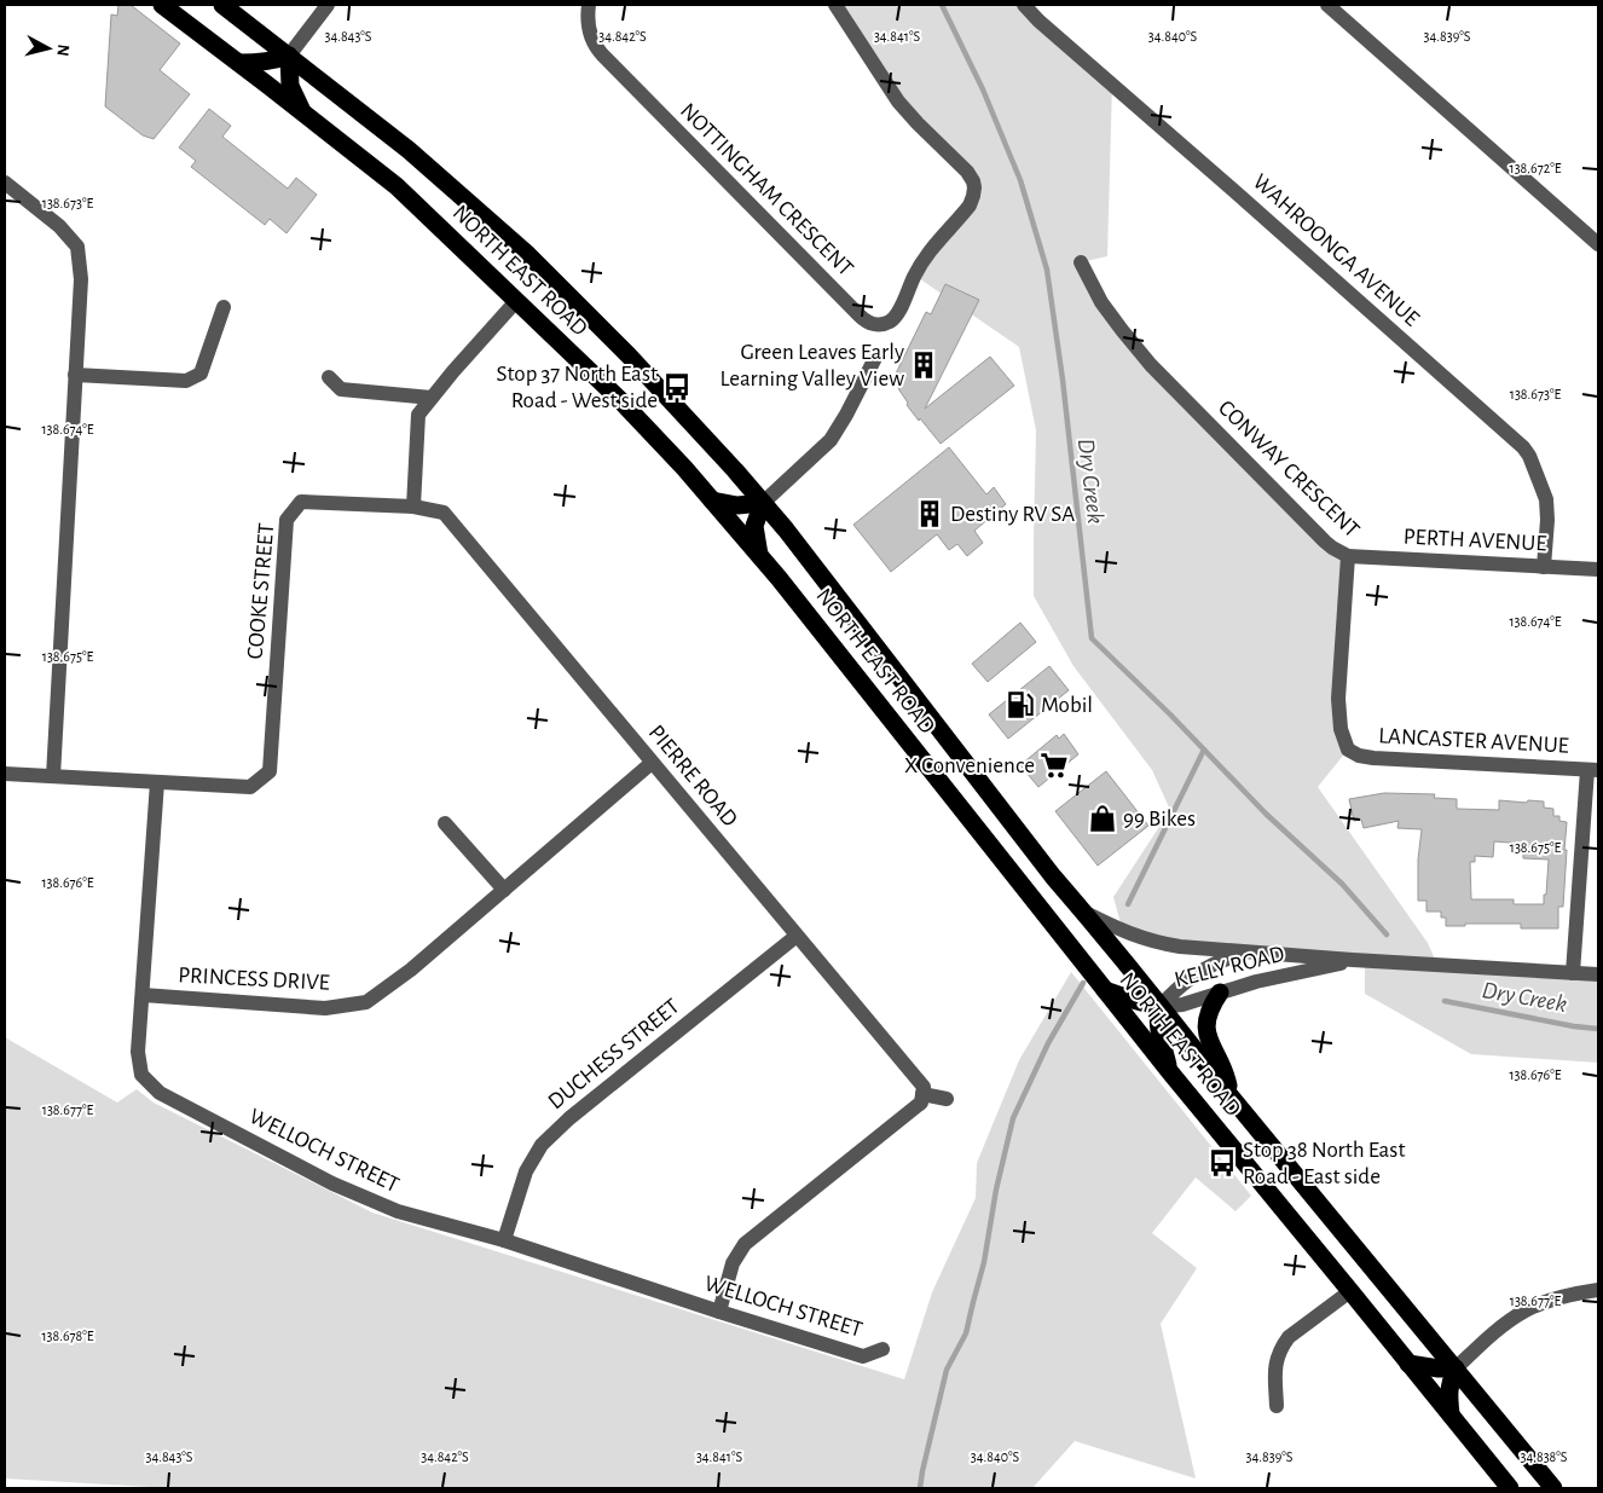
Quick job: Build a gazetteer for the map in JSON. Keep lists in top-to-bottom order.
{
  "streets": {
    "highway": ["NORTH EAST ROAD"],
    "street": [
      "NOTTINGHAM CRESCENT",
      "WAHROONGA AVENUE",
      "CONWAY CRESCENT",
      "PERTH AVENUE",
      "COOKE STREET",
      "LANCASTER AVENUE",
      "PIERRE ROAD",
      "KELLY ROAD",
      "PRINCESS DRIVE",
      "DUCHESS STREET",
      "WELLOCH STREET"
    ]
  },
  "crossings": [
    ["WAHROONGA AVENUE", "PERTH AVENUE"],
    ["NORTH EAST ROAD", "KELLY ROAD"],
    ["CONWAY CRESCENT", "PERTH AVENUE"],
    ["CONWAY CRESCENT", "LANCASTER AVENUE"],
    ["COOKE STREET", "PIERRE ROAD"],
    ["COOKE STREET", "WELLOCH STREET"],
    ["PIERRE ROAD", "PRINCESS DRIVE"],
    ["PIERRE ROAD", "DUCHESS STREET"],
    ["PRINCESS DRIVE", "WELLOCH STREET"],
    ["DUCHESS STREET", "WELLOCH STREET"]
  ],
  "water": ["Dry Creek"],
  "places": {
    "building": ["Green Leaves Early Learning Valley View", "Destiny RV SA"],
    "bus stop": ["Stop 37 North East Road - West side", "Stop 38 North East Road - East side"],
    "fuel station": ["Mobil"],
    "supermarket": ["X Convenience"],
    "shop": ["99 Bikes"]
  },
  "north": "right",
  "coordinates": [
    "34.843°S",
    "34.842°S",
    "34.841°S",
    "34.840°S",
    "34.839°S",
    "138.672°E",
    "138.673°E",
    "138.674°E",
    "138.675°E",
    "138.676°E",
    "138.677°E",
    "138.678°E",
    "34.838°S"
  ]
}
